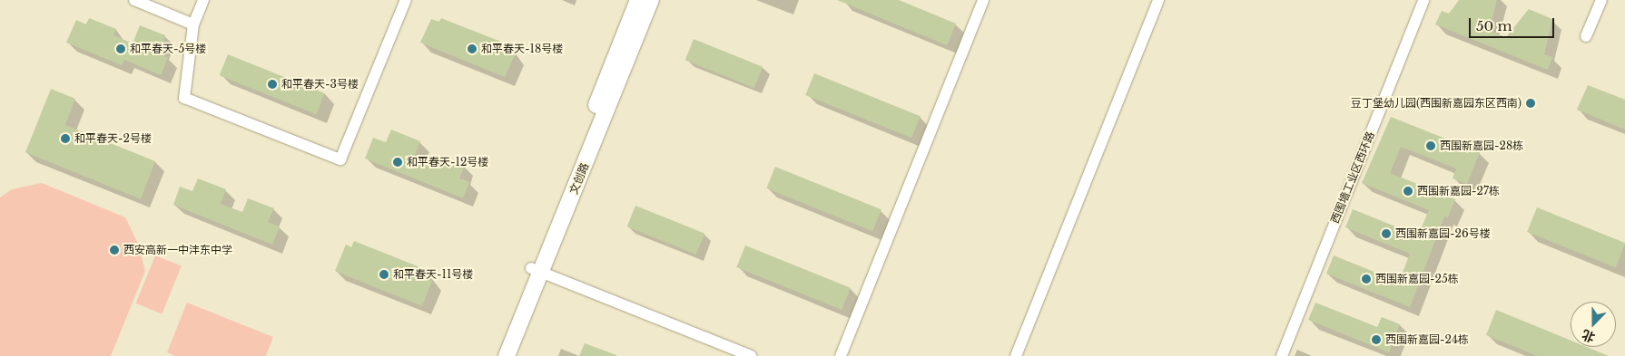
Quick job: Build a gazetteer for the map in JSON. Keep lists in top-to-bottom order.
{
  "streets": {
    "street": ["西围墙工业区西环路", "文创路"]
  },
  "places": [
    "和平春天-5号楼",
    "和平春天-18号楼",
    "和平春天-3号楼",
    "豆丁堡幼儿园(西围新嘉园东区西南)",
    "和平春天-2号楼",
    "西围新嘉园-28栋",
    "和平春天-12号楼",
    "西围新嘉园-27栋",
    "西围新嘉园-26号楼",
    "西安高新一中沣东中学",
    "和平春天-11号楼",
    "西围新嘉园-25栋",
    "西围新嘉园-24栋"
  ],
  "scale_bar": "50 m",
  "north": "bottom"
}
